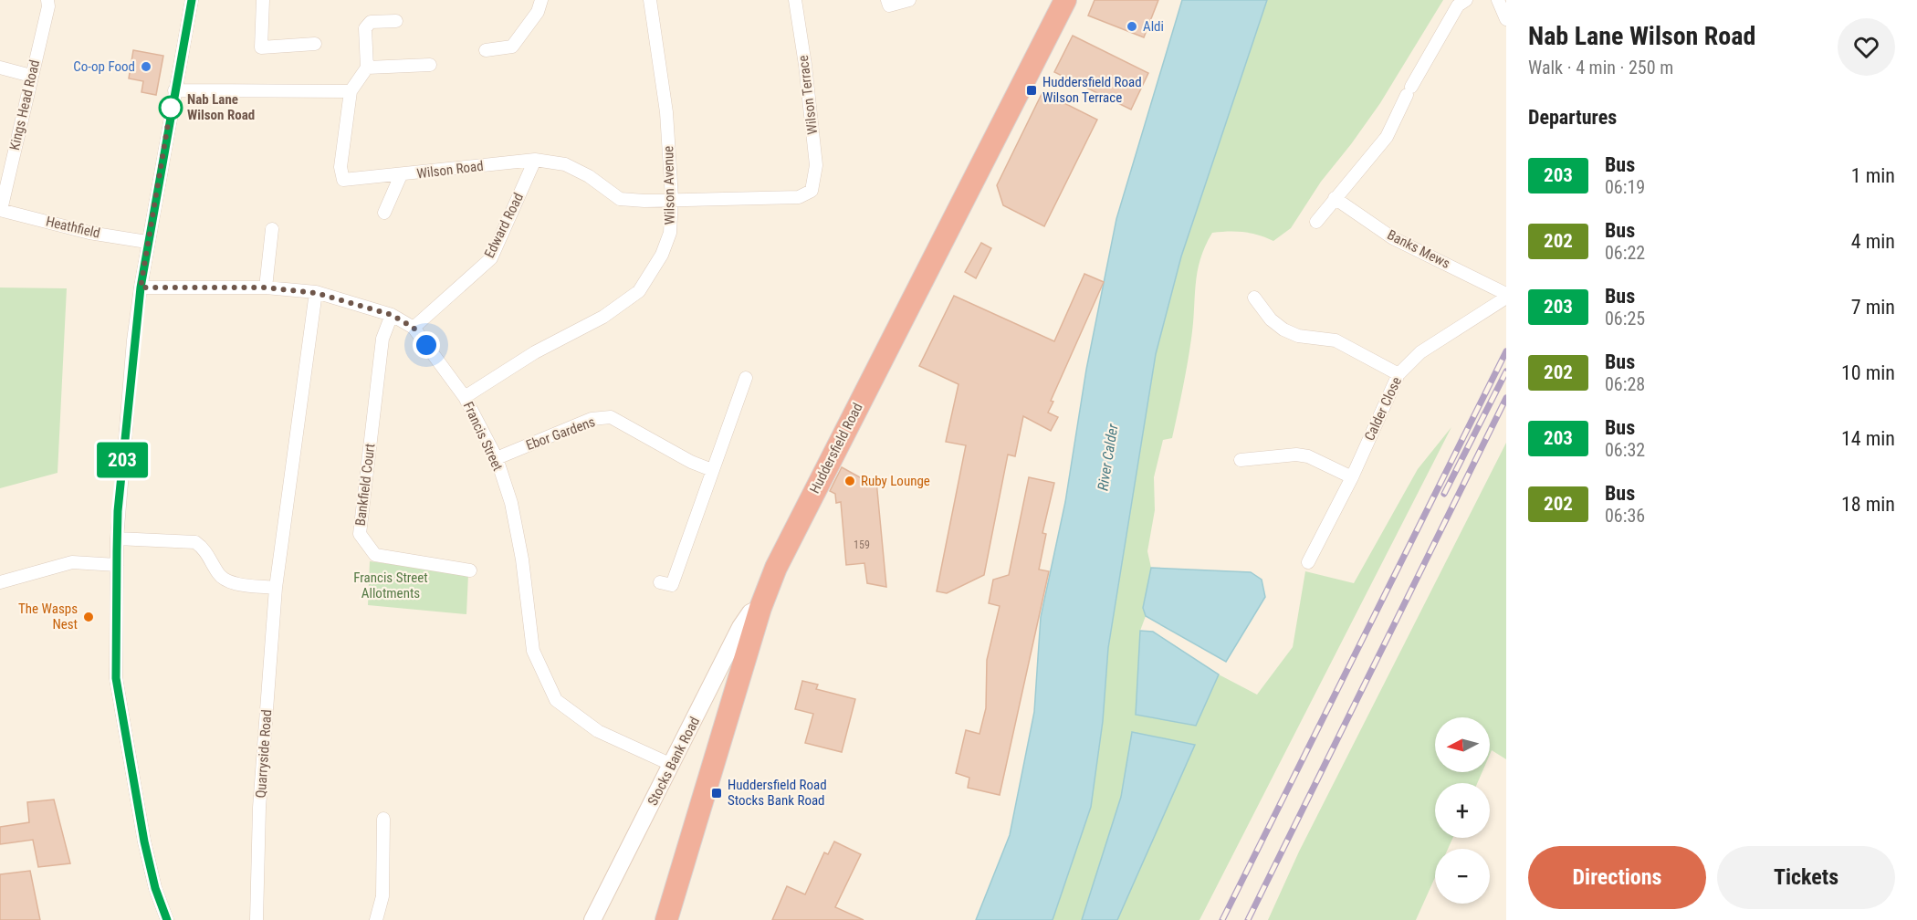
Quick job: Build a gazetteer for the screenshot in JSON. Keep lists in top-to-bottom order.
{
  "streets": {
    "highway": ["Huddersfield Road"],
    "street": [
      "Wilson Terrace",
      "Kings Head Road",
      "Wilson Road",
      "Wilson Avenue",
      "Edward Road",
      "Heathfield",
      "Banks Mews",
      "Calder Close",
      "Ebor Gardens",
      "Francis Street",
      "Bankfield Court",
      "Quarryside Road",
      "Stocks Bank Road"
    ]
  },
  "crossings": [
    ["Wilson Terrace", "Wilson Road"],
    ["Kings Head Road", "Heathfield"],
    ["Wilson Road", "Wilson Avenue"],
    ["Wilson Road", "Edward Road"],
    ["Wilson Avenue", "Francis Street"],
    ["Edward Road", "Francis Street"],
    ["Banks Mews", "Calder Close"],
    ["Ebor Gardens", "Francis Street"],
    ["Francis Street", "Bankfield Court"],
    ["Francis Street", "Quarryside Road"],
    ["Francis Street", "Stocks Bank Road"],
    ["Huddersfield Road", "Stocks Bank Road"]
  ],
  "water": ["River Calder"],
  "parks": ["Francis Street Allotments"],
  "places": {
    "other": [
      "Aldi",
      "Co-op Food",
      "Nab Lane Wilson Road",
      "Ruby Lounge",
      "The Wasps Nest"
    ],
    "transit": ["Huddersfield Road Wilson Terrace", "Huddersfield Road Stocks Bank Road"]
  },
  "lines": ["bus line 203"],
  "house_numbers": ["159"],
  "north": "left",
  "page": {
    "on_map": "203",
    "heading": [
      ["Nab Lane Wilson Road", "Walk · 4 min · 250 m"],
      "Departures"
    ],
    "list": [
      {
        "mark": "203",
        "name": "Bus",
        "note": "06:19",
        "value": "1 min"
      },
      {
        "mark": "202",
        "name": "Bus",
        "note": "06:22",
        "value": "4 min"
      },
      {
        "mark": "203",
        "name": "Bus",
        "note": "06:25",
        "value": "7 min"
      },
      {
        "mark": "202",
        "name": "Bus",
        "note": "06:28",
        "value": "10 min"
      },
      {
        "mark": "203",
        "name": "Bus",
        "note": "06:32",
        "value": "14 min"
      },
      {
        "mark": "202",
        "name": "Bus",
        "note": "06:36",
        "value": "18 min"
      }
    ],
    "map_buttons": ["+", "−"],
    "buttons": ["Directions", "Tickets"]
  }
}
